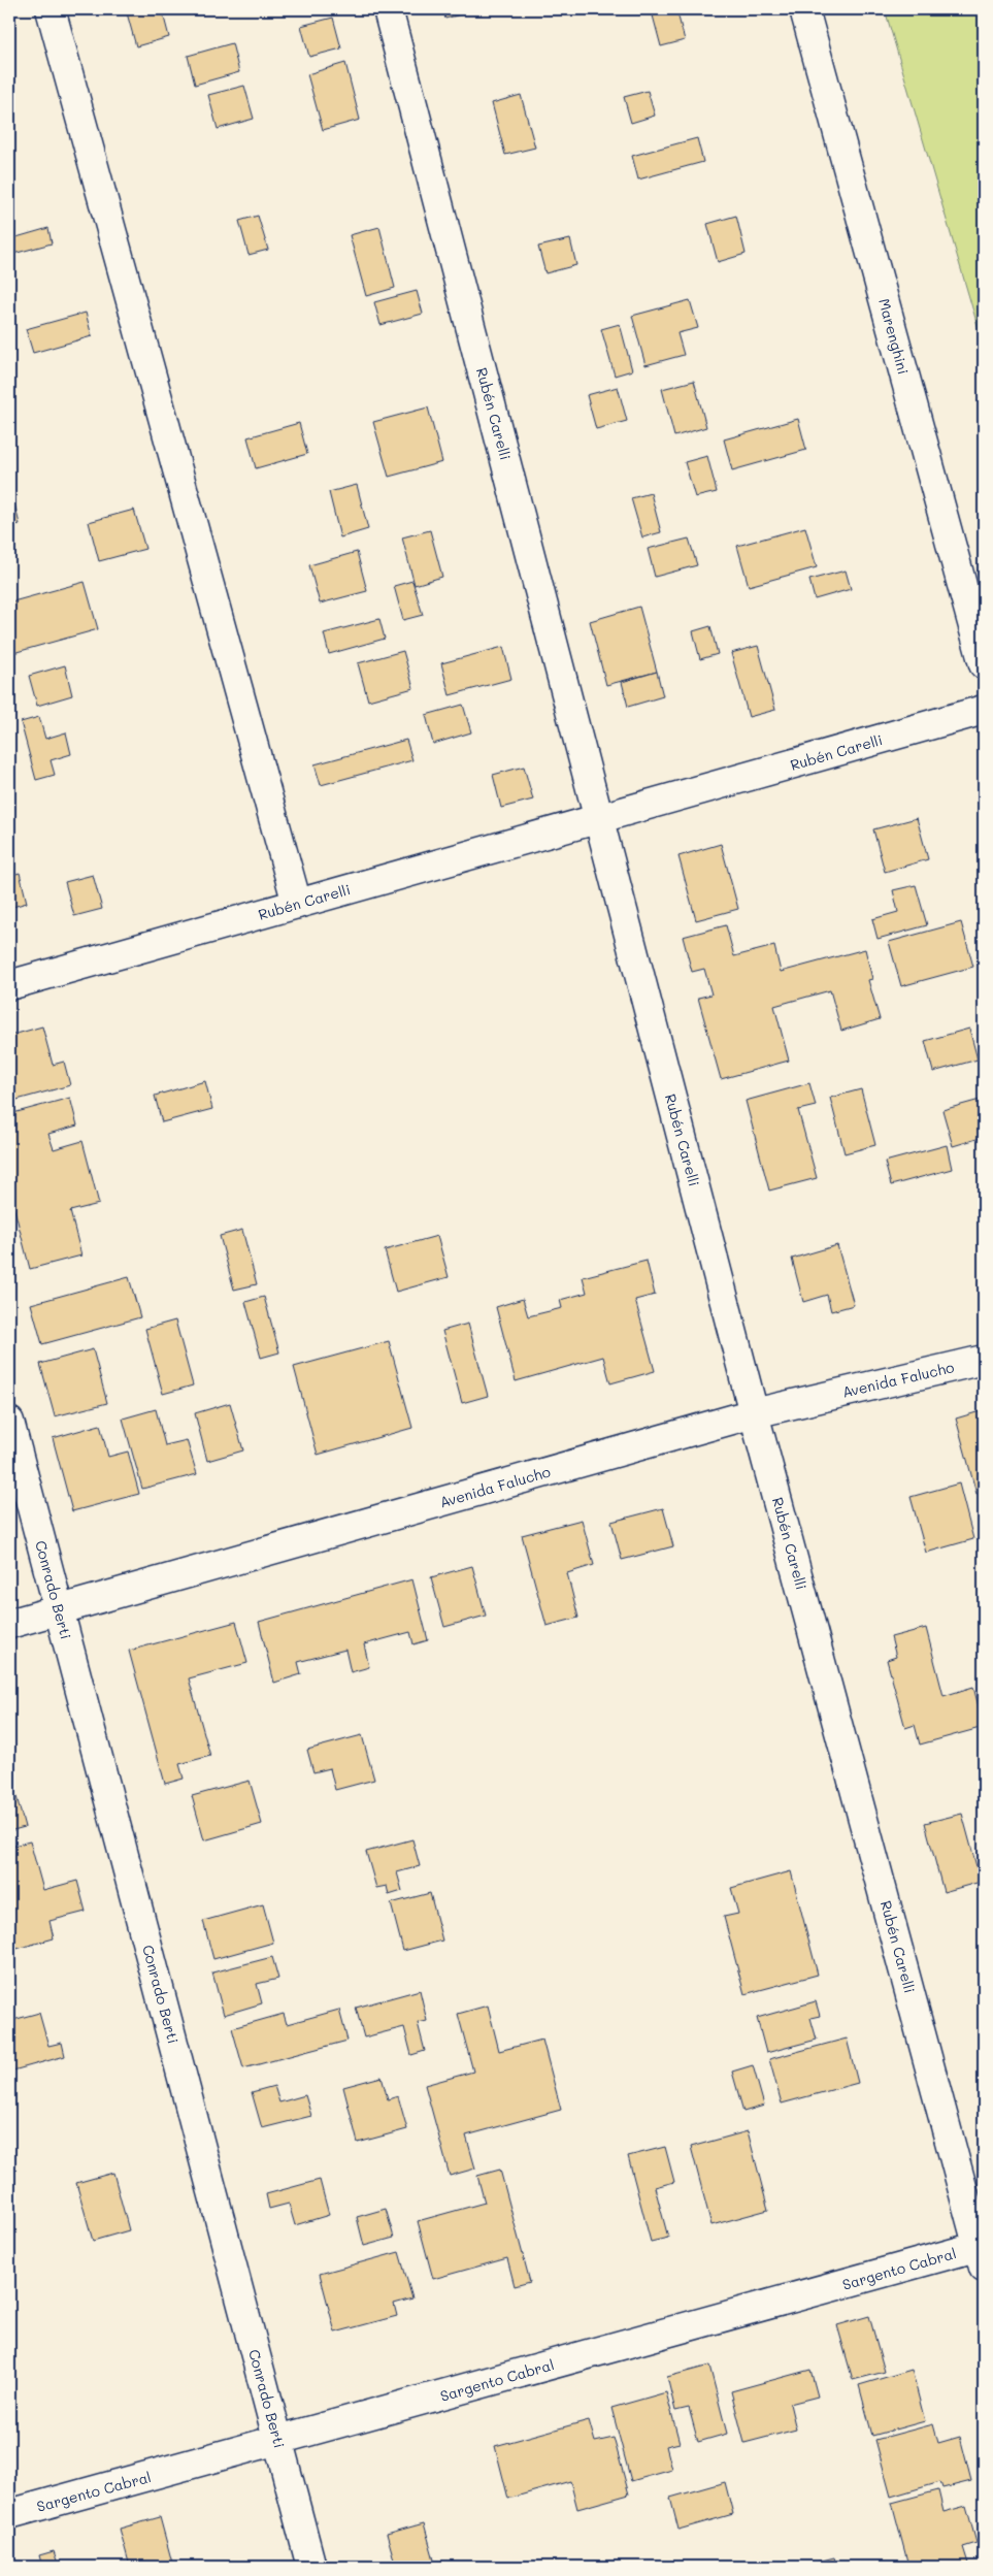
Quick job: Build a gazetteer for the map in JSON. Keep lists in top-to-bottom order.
{
  "streets": {
    "street": [
      "Marenghini",
      "Rubén Carelli",
      "Avenida Falucho",
      "Conrado Berti",
      "Sargento Cabral"
    ]
  },
  "crossings": [
    ["Rubén Carelli", "Avenida Falucho"],
    ["Rubén Carelli", "Sargento Cabral"],
    ["Avenida Falucho", "Conrado Berti"],
    ["Conrado Berti", "Sargento Cabral"]
  ]
}
